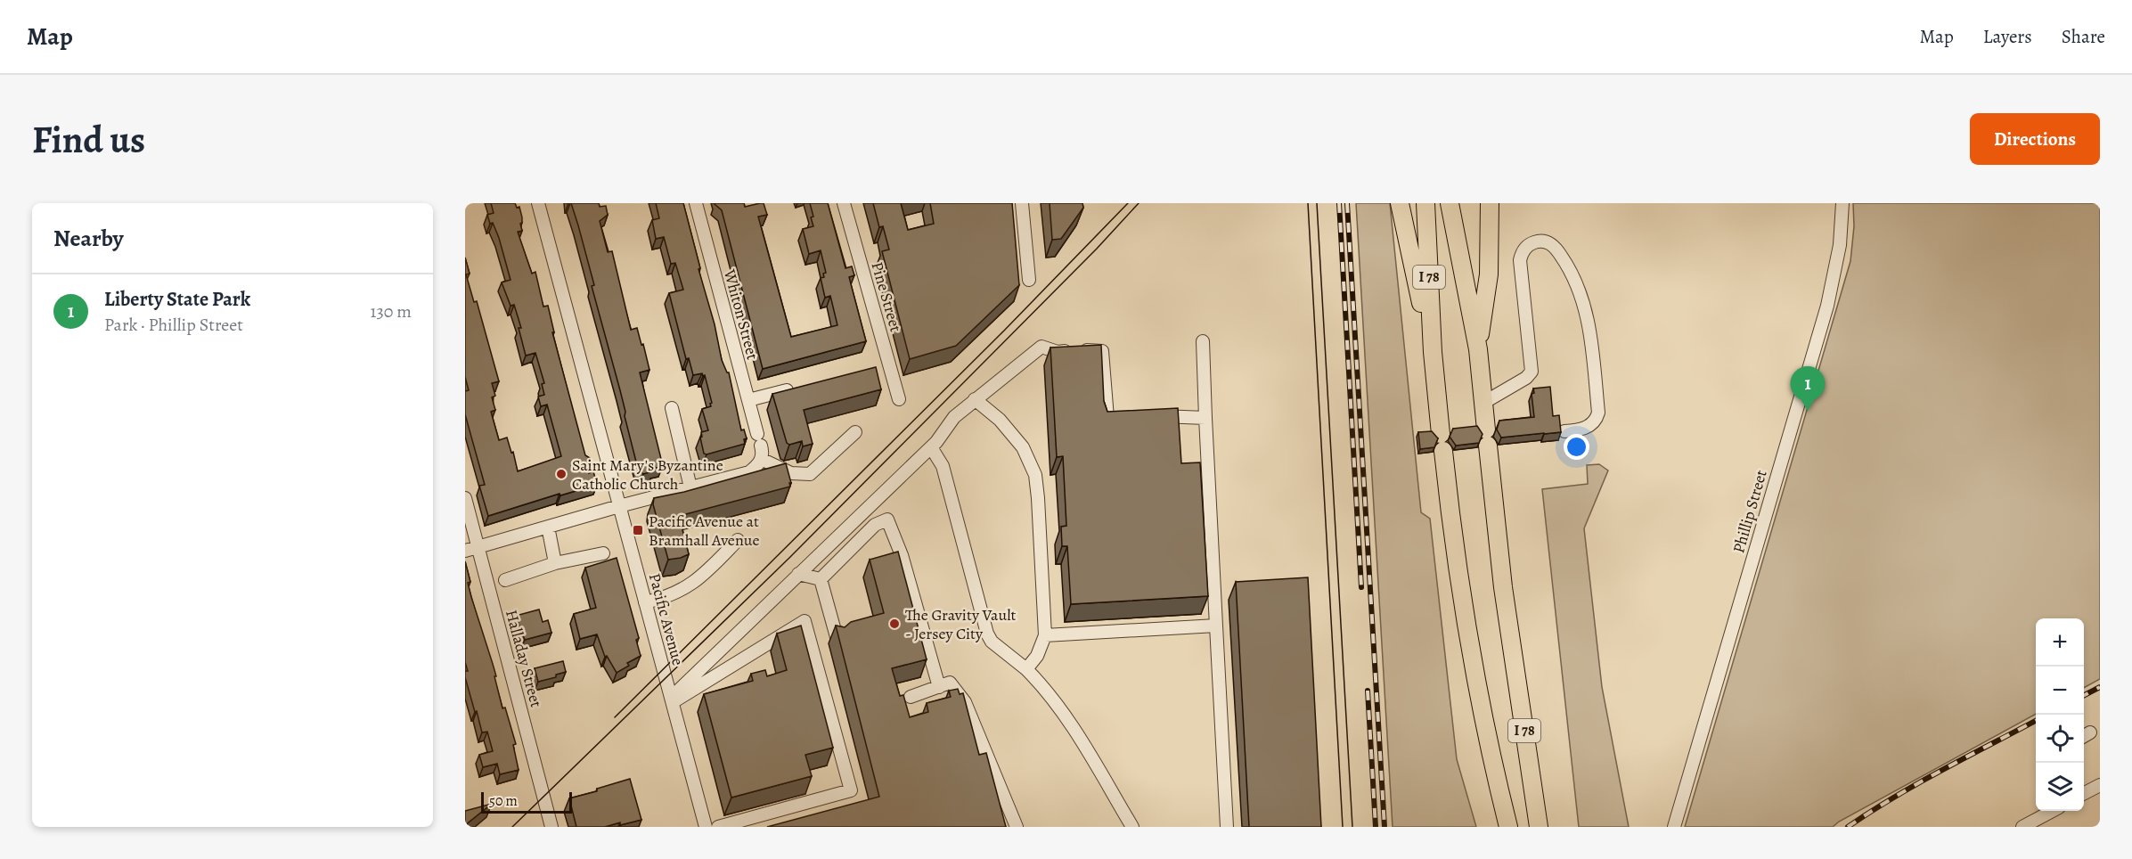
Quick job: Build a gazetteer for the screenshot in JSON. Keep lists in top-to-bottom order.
{
  "streets": {
    "highway": ["I 78"],
    "street": [
      "Pine Street",
      "Whiton Street",
      "Phillip Street",
      "Pacific Avenue",
      "Halladay Street"
    ]
  },
  "places": {
    "other": ["Saint Mary's Byzantine Catholic Church", "The Gravity Vault - Jersey City"],
    "transit": ["Pacific Avenue at Bramhall Avenue"]
  },
  "scale_bar": "50 m",
  "page": {
    "header": "Map",
    "nav": ["Map", "Layers", "Share"],
    "buttons": "Directions",
    "title": "Find us",
    "heading": "Nearby",
    "list": [
      {
        "mark": "1",
        "name": "Liberty State Park",
        "note": "Park · Phillip Street",
        "value": "130 m"
      }
    ],
    "pins": "1",
    "map_buttons": ["+", "−"],
    "scale": "50 m"
  }
}
